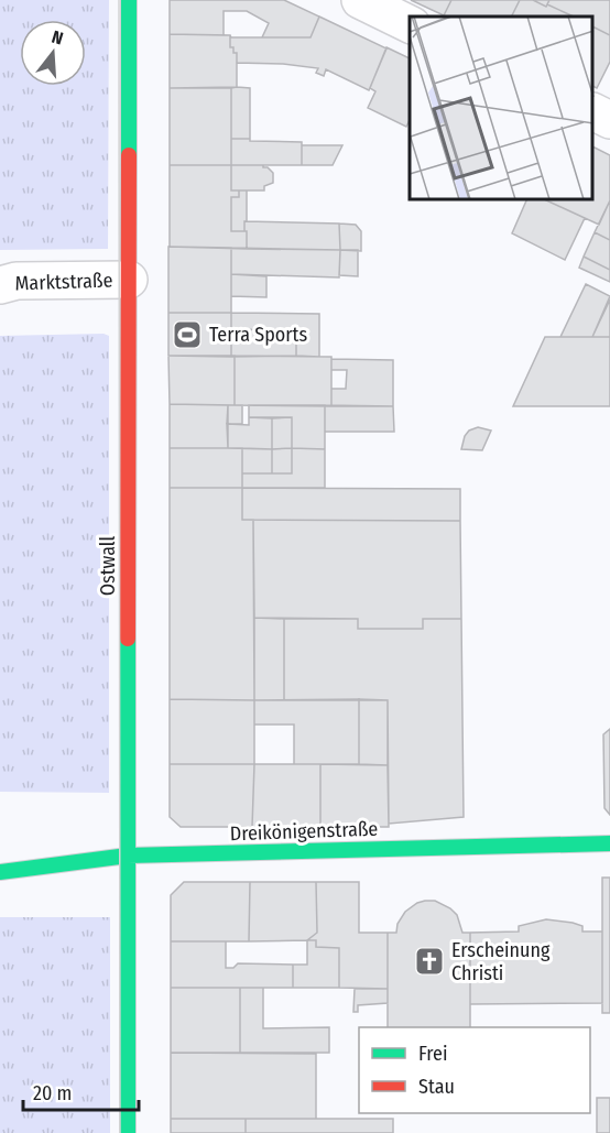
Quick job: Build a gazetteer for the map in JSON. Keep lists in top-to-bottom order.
{
  "streets": {
    "street": ["Marktstraße", "Ostwall", "Dreikönigenstraße"]
  },
  "crossings": [
    ["Marktstraße", "Ostwall"],
    ["Ostwall", "Dreikönigenstraße"]
  ],
  "places": {
    "sports": ["Terra Sports"],
    "church": ["Erscheinung Christi"]
  },
  "legend": ["Frei", "Stau"],
  "scale_bar": "20 m",
  "north": "top"
}
